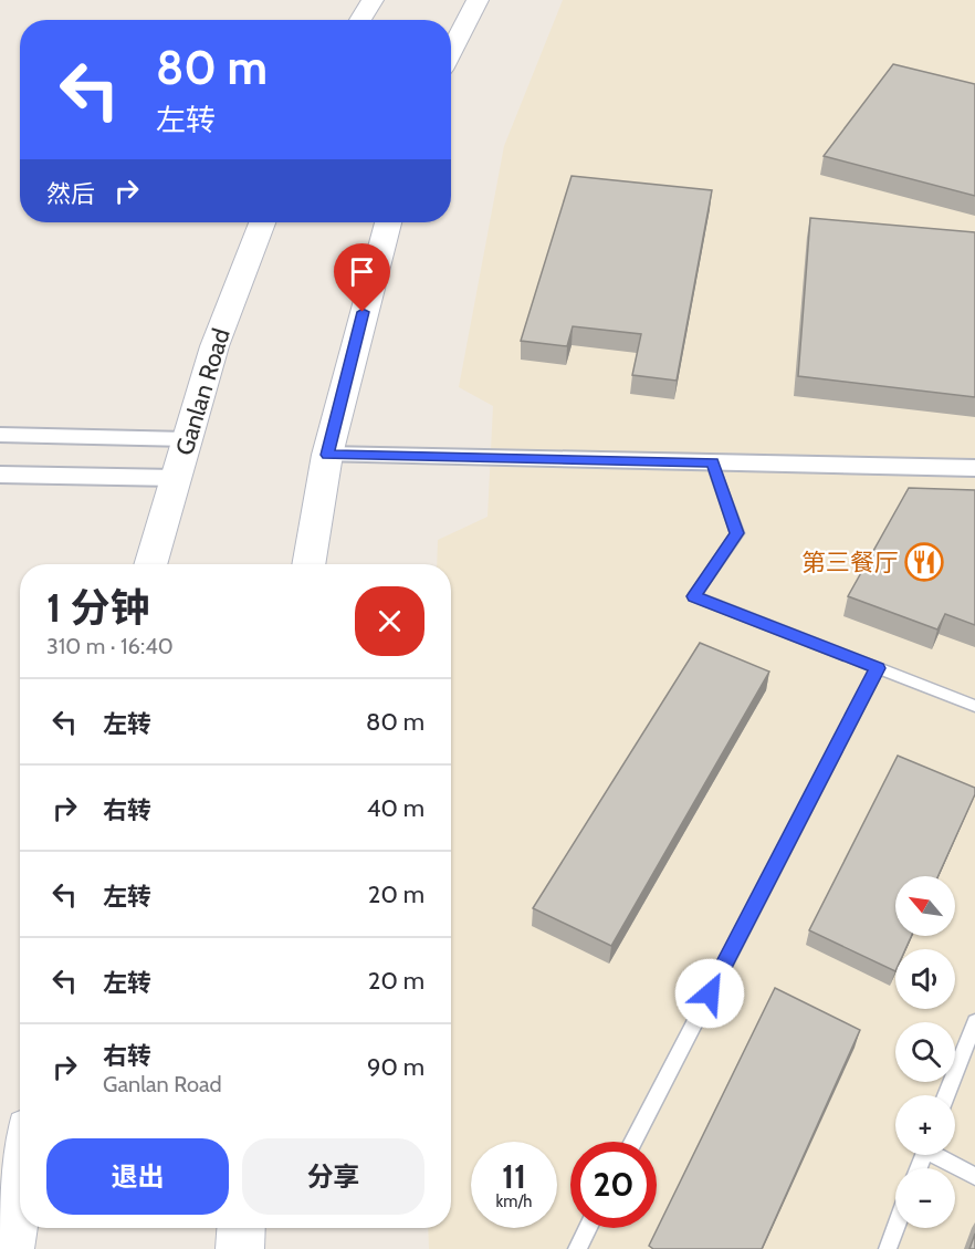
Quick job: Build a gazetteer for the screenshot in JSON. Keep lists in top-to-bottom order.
{
  "streets": {
    "main road": ["Ganlan Road"]
  },
  "places": {
    "restaurant": ["第三餐厅"]
  },
  "north": "top left",
  "page": {
    "turn": ["80 m", "左转"],
    "then": "然后",
    "heading": ["1 分钟", "310 m · 16:40"],
    "list": [
      {
        "name": "左转",
        "value": "80 m"
      },
      {
        "name": "右转",
        "value": "40 m"
      },
      {
        "name": "左转",
        "value": "20 m"
      },
      {
        "name": "左转",
        "value": "20 m"
      },
      {
        "name": "右转",
        "note": "Ganlan Road",
        "value": "90 m"
      }
    ],
    "map_buttons": ["+", "−"],
    "buttons": ["退出", "分享"],
    "speed": "11 km/h",
    "limit": "20"
  }
}
